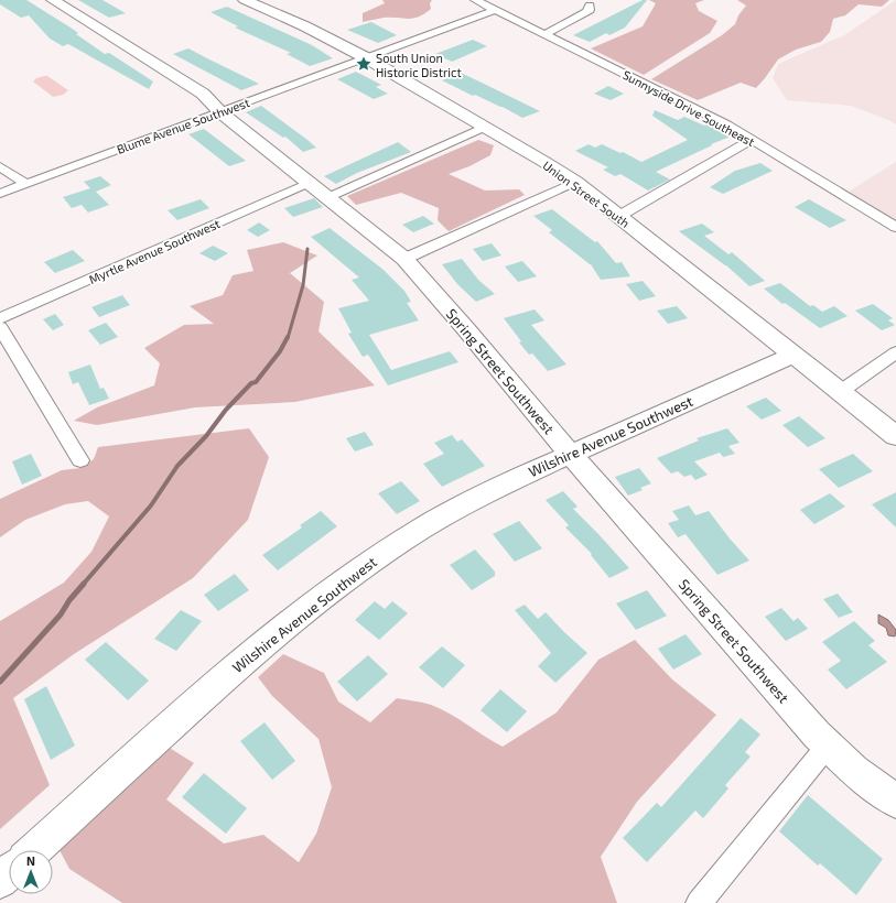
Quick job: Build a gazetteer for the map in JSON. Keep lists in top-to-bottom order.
{
  "streets": {
    "street": [
      "Sunnyside Drive Southeast",
      "Blume Avenue Southwest",
      "Union Street South",
      "Myrtle Avenue Southwest",
      "Spring Street Southwest",
      "Wilshire Avenue Southwest"
    ]
  },
  "crossings": [
    ["Sunnyside Drive Southeast", "Blume Avenue Southwest"],
    ["Blume Avenue Southwest", "Union Street South"],
    ["Blume Avenue Southwest", "Spring Street Southwest"],
    ["Union Street South", "Wilshire Avenue Southwest"],
    ["Myrtle Avenue Southwest", "Spring Street Southwest"],
    ["Spring Street Southwest", "Wilshire Avenue Southwest"]
  ],
  "places": {
    "place": ["South Union Historic District"]
  },
  "north": "top"
}
